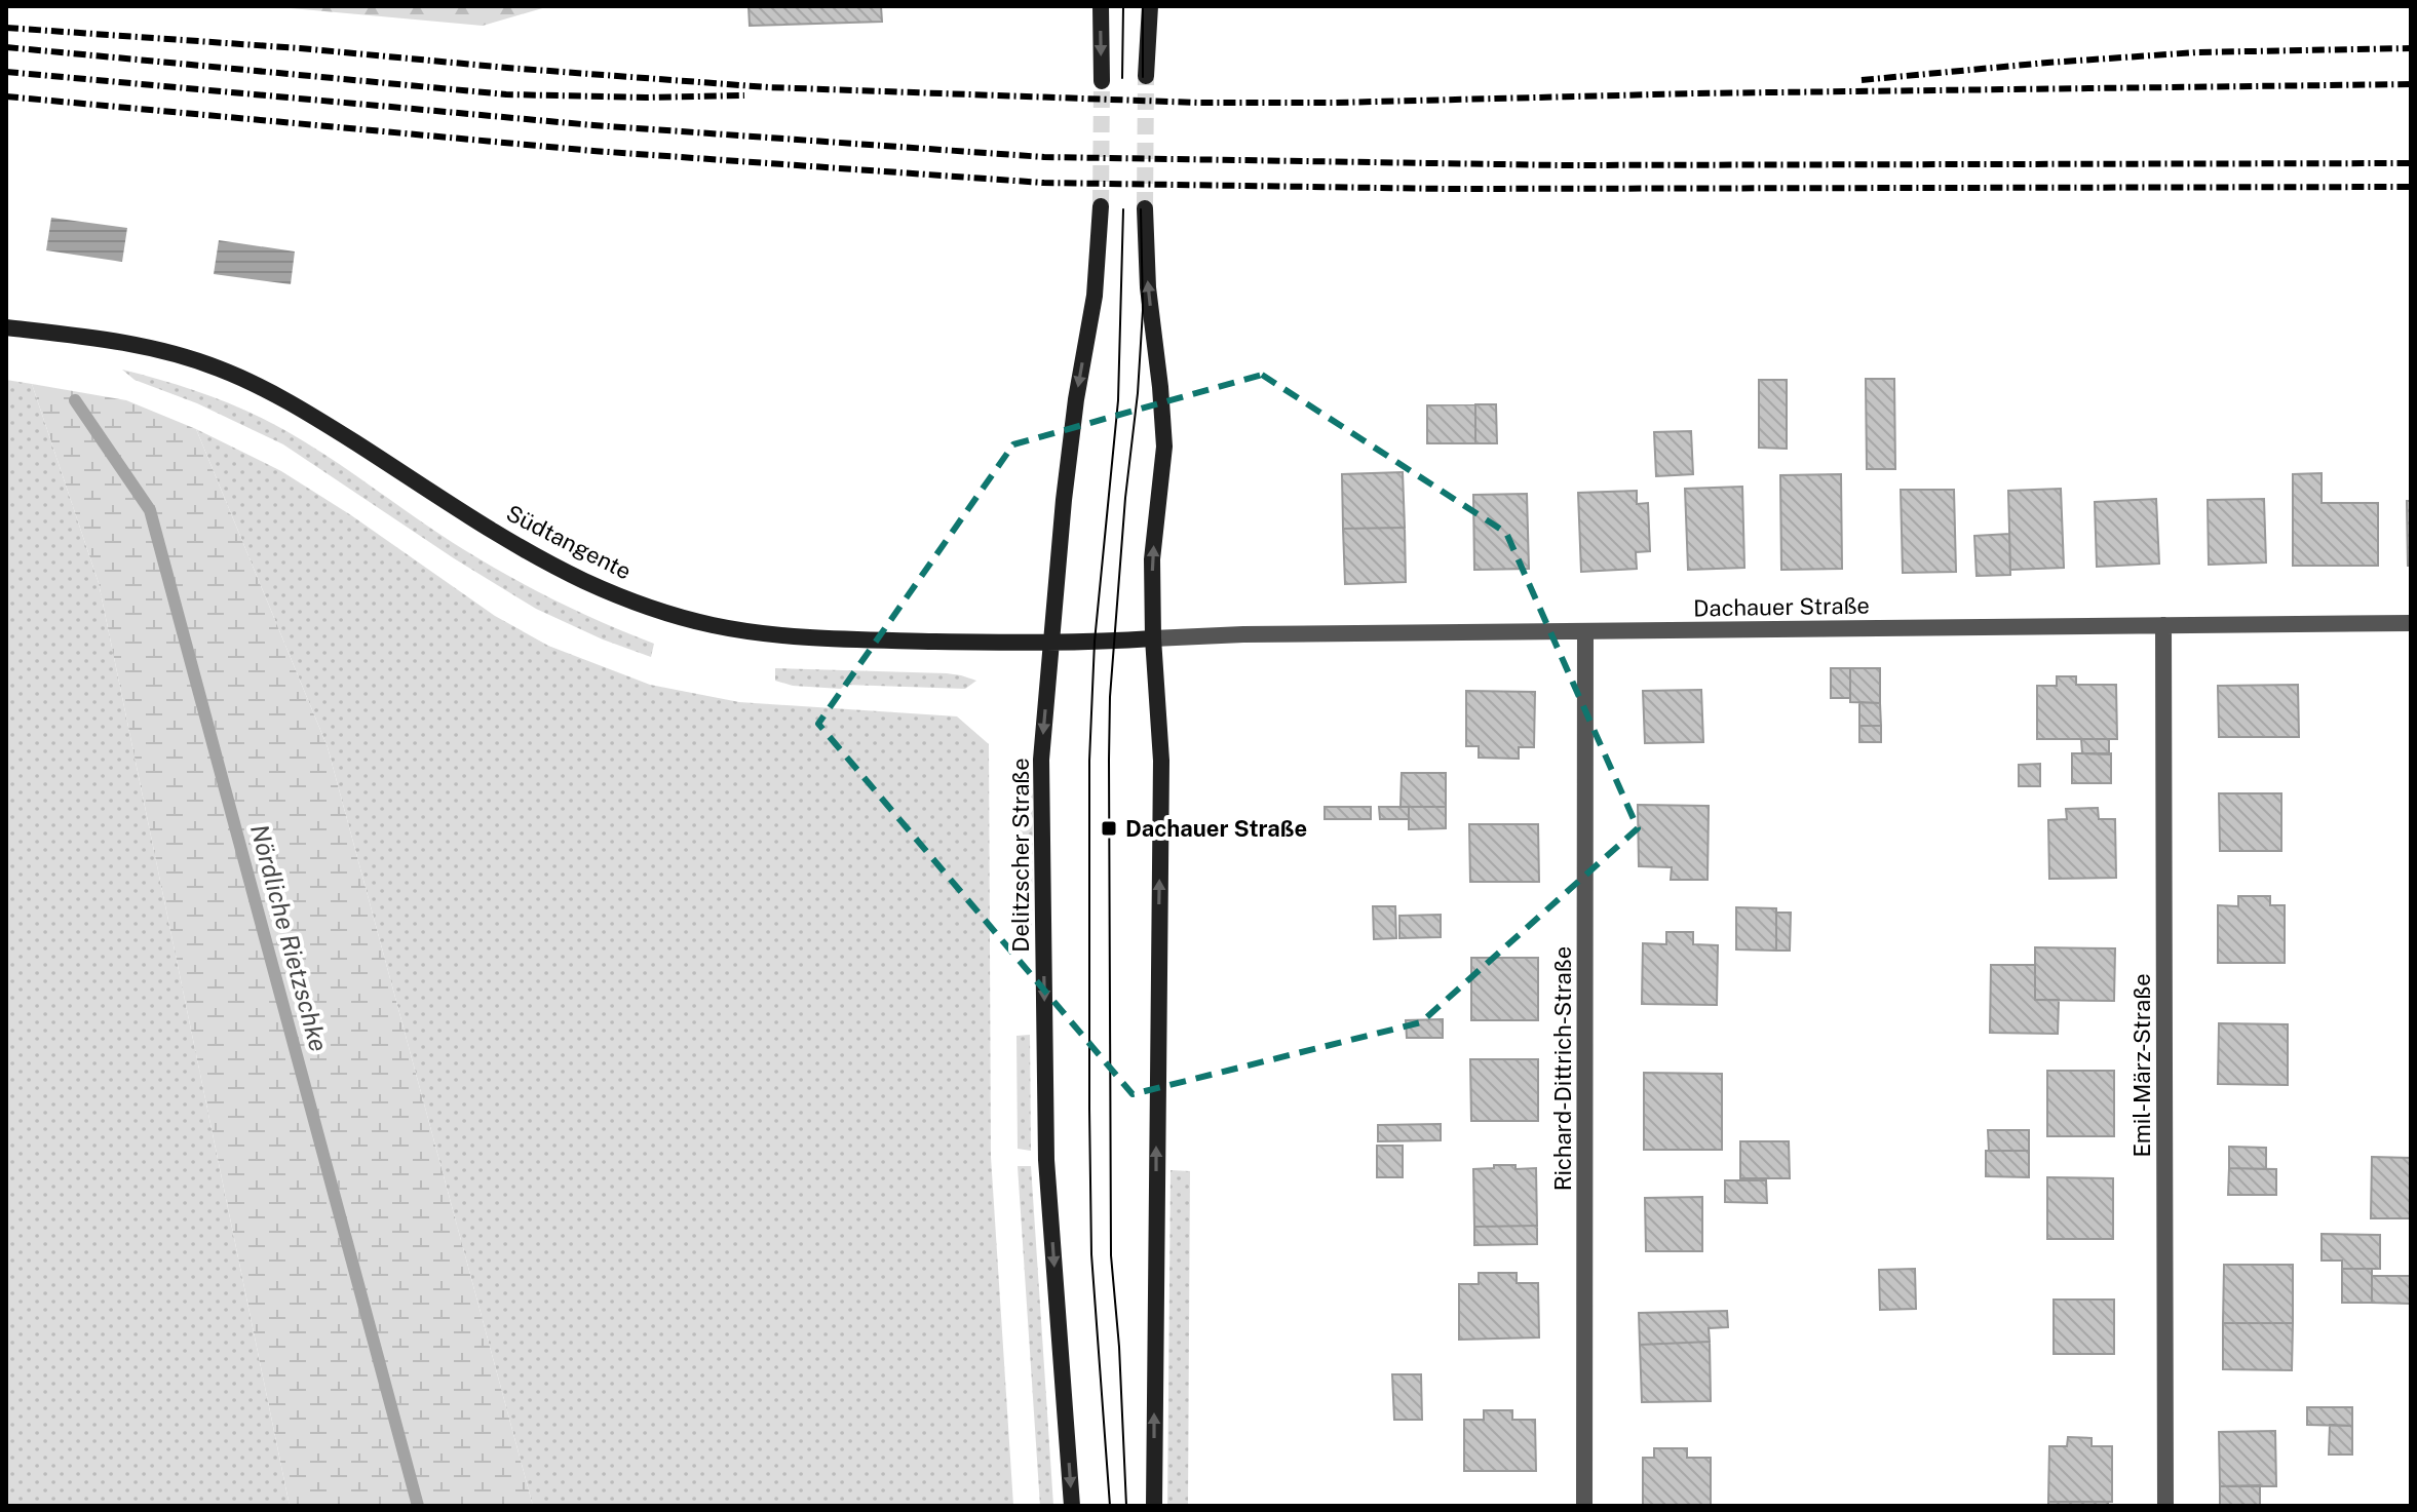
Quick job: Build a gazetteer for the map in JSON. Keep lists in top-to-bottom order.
{
  "streets": {
    "main road": ["Südtangente", "Delitzscher Straße"],
    "street": ["Dachauer Straße", "Emil-März-Straße", "Richard-Dittrich-Straße"]
  },
  "crossings": [
    ["Südtangente", "Dachauer Straße"],
    ["Südtangente", "Delitzscher Straße"],
    ["Dachauer Straße", "Emil-März-Straße"],
    ["Dachauer Straße", "Richard-Dittrich-Straße"]
  ],
  "water": ["Nördliche Rietzschke"],
  "places": {
    "transit": ["Dachauer Straße"]
  }
}
